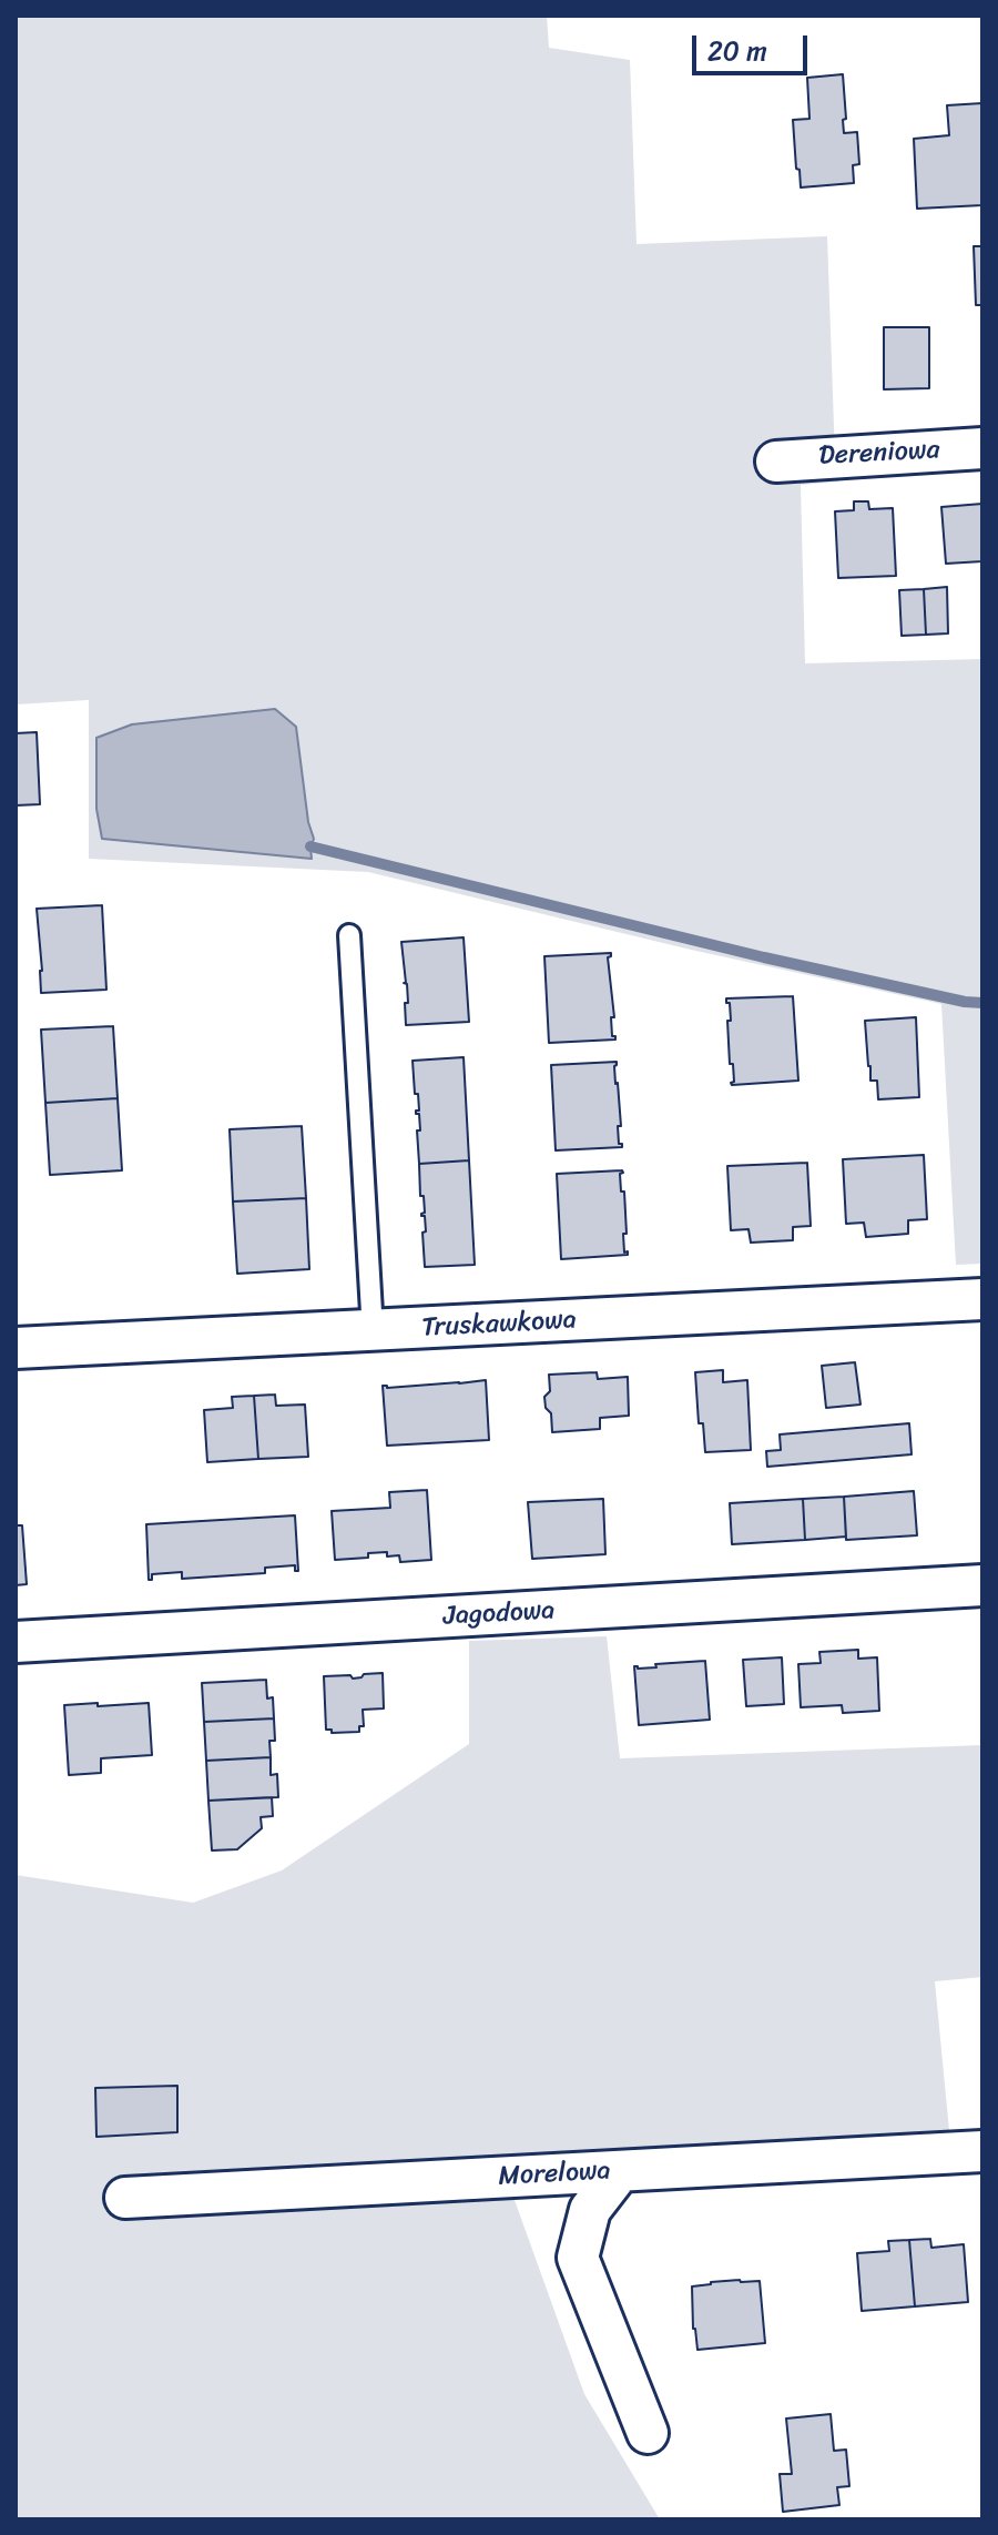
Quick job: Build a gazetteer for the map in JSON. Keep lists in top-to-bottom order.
{
  "streets": {
    "street": [
      "Dereniowa",
      "Truskawkowa",
      "Jagodowa",
      "Morelowa"
    ]
  },
  "scale_bar": "20 m"
}
